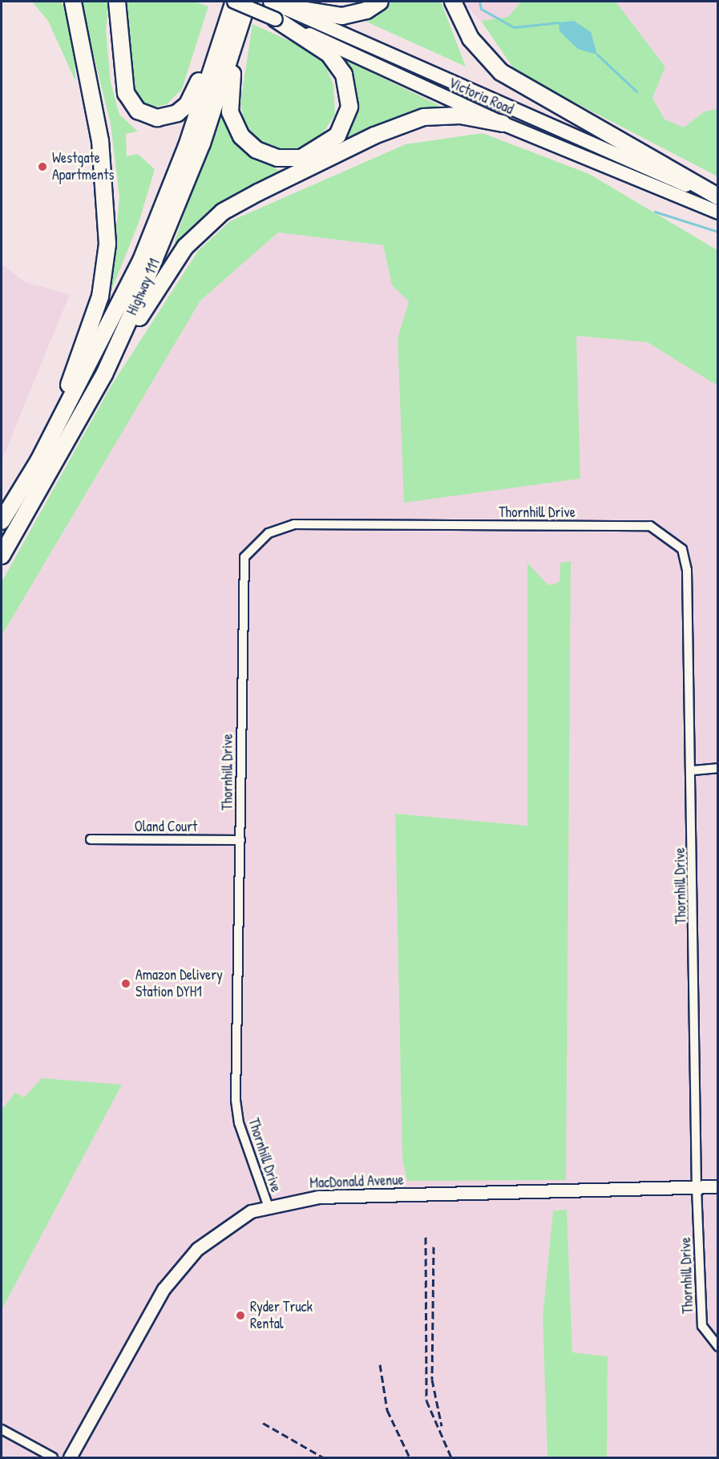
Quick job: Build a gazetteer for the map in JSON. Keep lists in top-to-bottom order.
{
  "streets": {
    "highway": ["Highway 111"],
    "main road": ["Victoria Road"],
    "street": ["Thornhill Drive", "Oland Court", "MacDonald Avenue"]
  },
  "crossings": [
    ["Victoria Road", "Highway 111"],
    ["Thornhill Drive", "Oland Court"],
    ["Thornhill Drive", "MacDonald Avenue"]
  ],
  "places": ["Westgate Apartments", "Amazon Delivery Station DYH1", "Ryder Truck Rental"]
}
